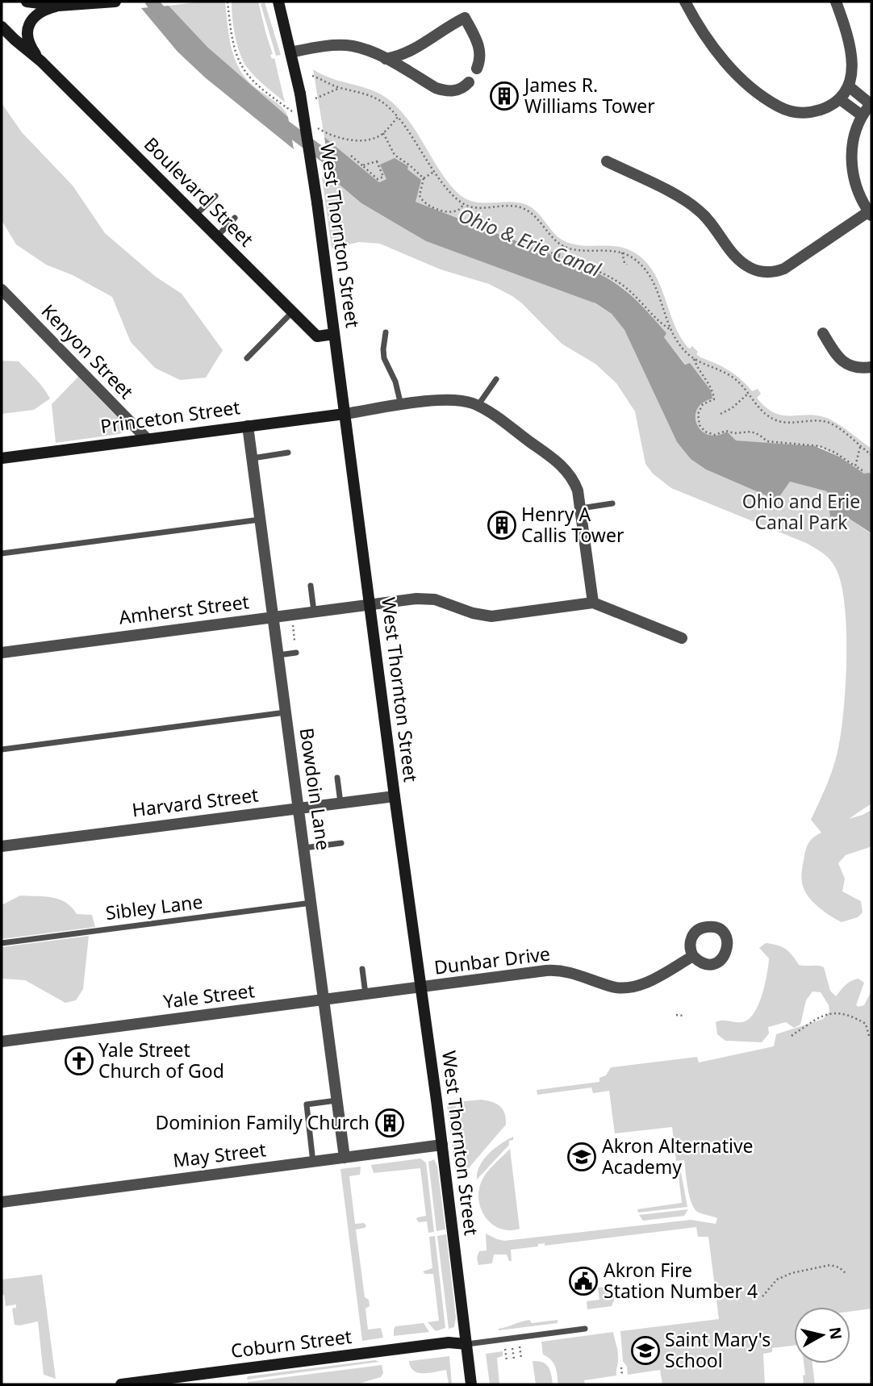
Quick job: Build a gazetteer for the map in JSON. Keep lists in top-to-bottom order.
{
  "streets": {
    "main road": [
      "Boulevard Street",
      "West Thornton Street",
      "Princeton Street",
      "Coburn Street"
    ],
    "street": [
      "Kenyon Street",
      "Amherst Street",
      "Bowdoin Lane",
      "Harvard Street",
      "Dunbar Drive",
      "Yale Street",
      "May Street"
    ],
    "lane": ["Sibley Lane"]
  },
  "crossings": [
    ["Boulevard Street", "West Thornton Street"],
    ["West Thornton Street", "Princeton Street"],
    ["West Thornton Street", "Amherst Street"],
    ["West Thornton Street", "Harvard Street"],
    ["West Thornton Street", "Dunbar Drive"],
    ["West Thornton Street", "Yale Street"],
    ["West Thornton Street", "May Street"],
    ["West Thornton Street", "Coburn Street"],
    ["Kenyon Street", "Princeton Street"],
    ["Princeton Street", "Bowdoin Lane"],
    ["Amherst Street", "Bowdoin Lane"],
    ["Bowdoin Lane", "Harvard Street"],
    ["Bowdoin Lane", "Sibley Lane"],
    ["Bowdoin Lane", "Yale Street"],
    ["Bowdoin Lane", "May Street"],
    ["Dunbar Drive", "Yale Street"]
  ],
  "water": ["Ohio & Erie Canal"],
  "parks": ["Ohio and Erie Canal Park"],
  "places": {
    "building": ["James R. Williams Tower", "Henry A Callis Tower", "Dominion Family Church"],
    "church": ["Yale Street Church of God"],
    "school or university": ["Akron Alternative Academy", "Saint Mary's School"],
    "public building": ["Akron Fire Station Number 4"]
  },
  "north": "right"
}
